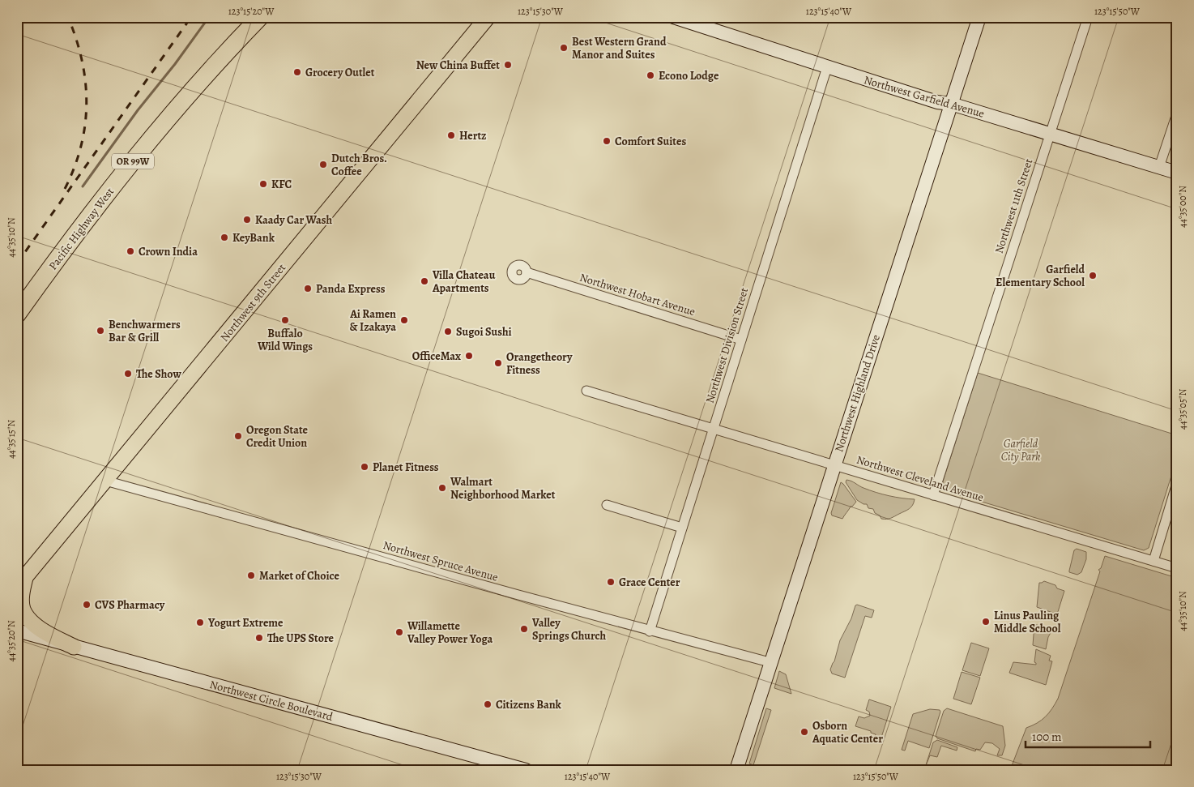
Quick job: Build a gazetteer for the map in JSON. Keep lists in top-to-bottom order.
{
  "streets": {
    "highway": ["OR 99W", "Pacific Highway West"],
    "main road": ["Northwest 9th Street"],
    "street": [
      "Northwest Garfield Avenue",
      "Northwest 11th Street",
      "Northwest Hobart Avenue",
      "Northwest Division Street",
      "Northwest Highland Drive",
      "Northwest Cleveland Avenue",
      "Northwest Spruce Avenue",
      "Northwest Circle Boulevard"
    ]
  },
  "crossings": [
    ["Northwest Garfield Avenue", "Northwest 11th Street"],
    ["Northwest Garfield Avenue", "Northwest Division Street"],
    ["Northwest Garfield Avenue", "Northwest Highland Drive"],
    ["Northwest 11th Street", "Northwest Cleveland Avenue"],
    ["Northwest Hobart Avenue", "Northwest Division Street"],
    ["Northwest 9th Street", "Northwest Spruce Avenue"],
    ["Northwest Division Street", "Northwest Cleveland Avenue"],
    ["Northwest Division Street", "Northwest Spruce Avenue"],
    ["Northwest Highland Drive", "Northwest Cleveland Avenue"],
    ["Northwest Highland Drive", "Northwest Spruce Avenue"]
  ],
  "parks": ["Garfield City Park"],
  "places": [
    "Best Western Grand Manor and Suites",
    "New China Buffet",
    "Grocery Outlet",
    "Econo Lodge",
    "Hertz",
    "Comfort Suites",
    "Dutch Bros. Coffee",
    "KFC",
    "Kaady Car Wash",
    "KeyBank",
    "Crown India",
    "Garfield Elementary School",
    "Villa Chateau Apartments",
    "Panda Express",
    "Buffalo Wild Wings",
    "Ai Ramen & Izakaya",
    "Benchwarmers Bar & Grill",
    "Sugoi Sushi",
    "OfficeMax",
    "Orangetheory Fitness",
    "The Show",
    "Oregon State Credit Union",
    "Planet Fitness",
    "Walmart Neighborhood Market",
    "Market of Choice",
    "Grace Center",
    "CVS Pharmacy",
    "Linus Pauling Middle School",
    "Yogurt Extreme",
    "Valley Springs Church",
    "Willamette Valley Power Yoga",
    "The UPS Store",
    "Citizens Bank",
    "Osborn Aquatic Center"
  ],
  "scale_bar": "100 m",
  "coordinates": [
    "123°15'20\"W",
    "123°15'30\"W",
    "123°15'40\"W",
    "123°15'50\"W",
    "44°35'00\"N",
    "44°35'10\"N",
    "44°35'05\"N",
    "44°35'15\"N",
    "44°35'20\"N"
  ]
}
